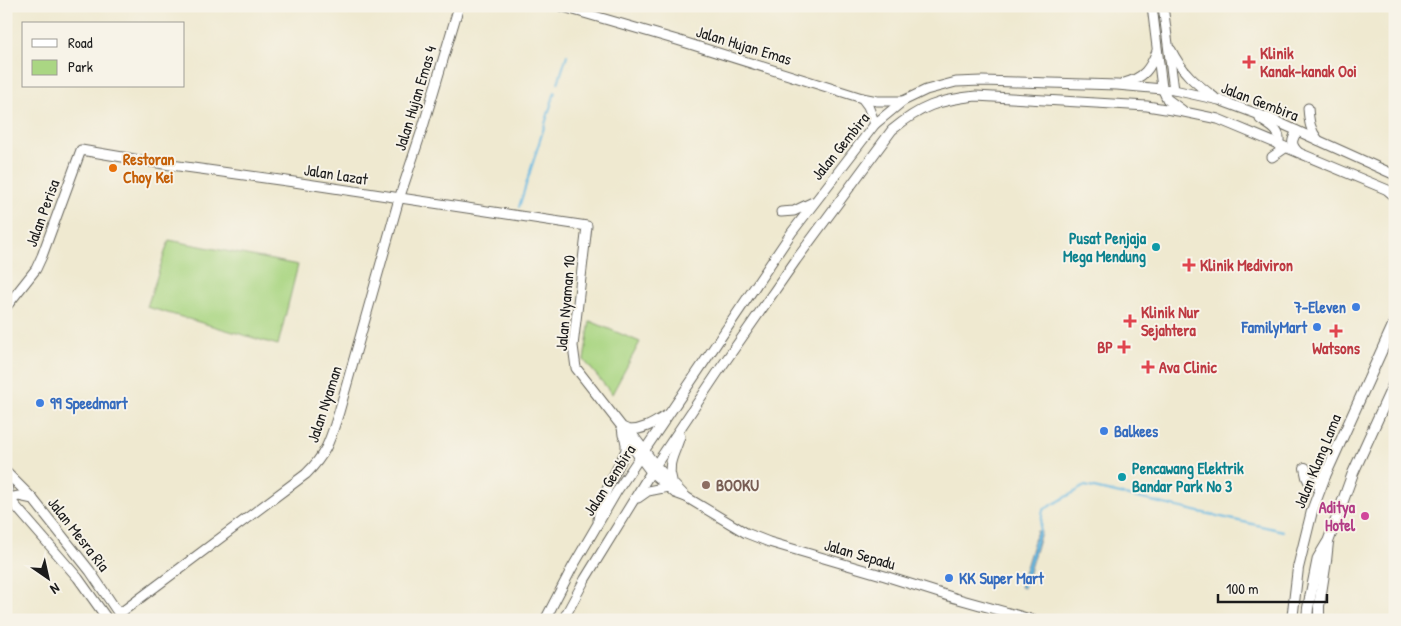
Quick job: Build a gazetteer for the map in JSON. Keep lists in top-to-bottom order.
{
  "streets": {
    "main road": [
      "Jalan Hujan Emas",
      "Jalan Hujan Emas 4",
      "Jalan Gembira",
      "Jalan Lazat",
      "Jalan Perisa",
      "Jalan Nyaman 10",
      "Jalan Nyaman",
      "Jalan Klang Lama",
      "Jalan Mesra Ria",
      "Jalan Sepadu"
    ]
  },
  "crossings": [
    ["Jalan Hujan Emas", "Jalan Gembira"],
    ["Jalan Hujan Emas 4", "Jalan Lazat"],
    ["Jalan Hujan Emas 4", "Jalan Nyaman"],
    ["Jalan Gembira", "Jalan Nyaman 10"],
    ["Jalan Gembira", "Jalan Sepadu"],
    ["Jalan Lazat", "Jalan Perisa"],
    ["Jalan Lazat", "Jalan Nyaman 10"],
    ["Jalan Lazat", "Jalan Nyaman"],
    ["Jalan Nyaman 10", "Jalan Sepadu"],
    ["Jalan Nyaman", "Jalan Mesra Ria"]
  ],
  "places": {
    "health": [
      "Klinik Kanak-kanak Ooi",
      "Klinik Mediviron",
      "Klinik Nur Sejahtera",
      "Watsons",
      "BP",
      "Ava Clinic"
    ],
    "other": [
      "Restoran Choy Kei",
      "Pusat Penjaja Mega Mendung",
      "7-Eleven",
      "FamilyMart",
      "99 Speedmart",
      "Balkees",
      "Pencawang Elektrik Bandar Park No 3",
      "BOOKU",
      "Aditya Hotel",
      "KK Super Mart"
    ]
  },
  "legend": ["Road", "Park"],
  "scale_bar": "100 m",
  "north": "bottom right"
}
